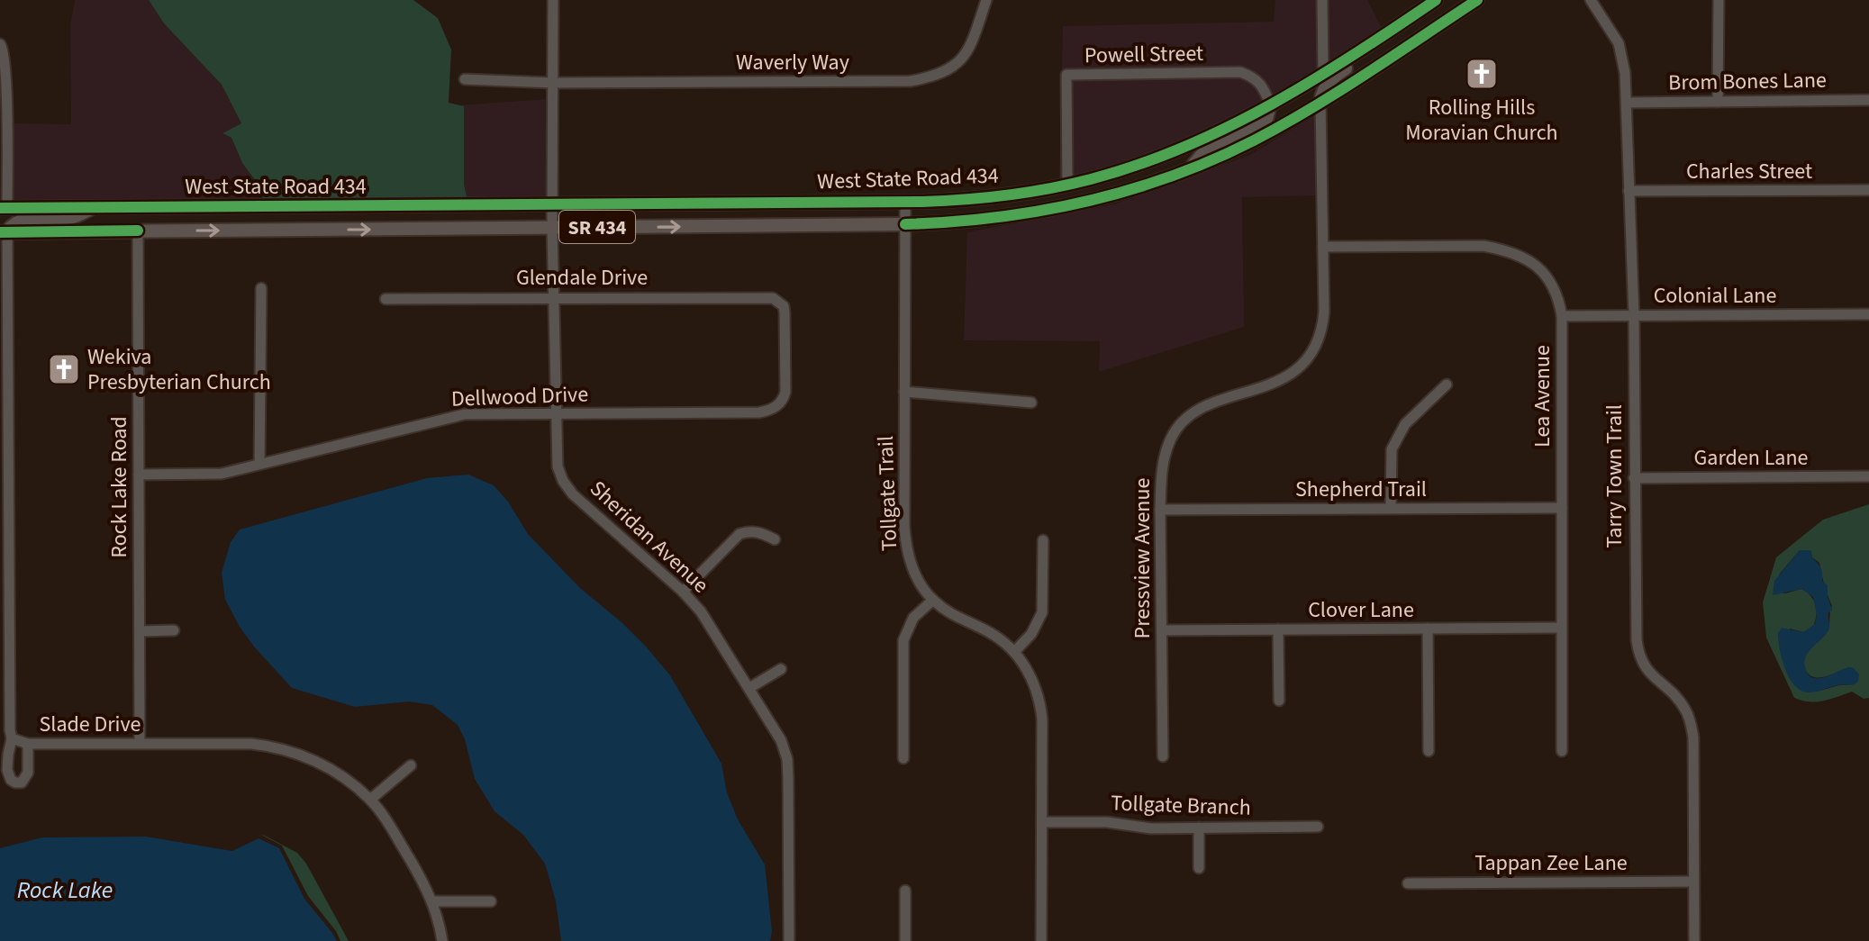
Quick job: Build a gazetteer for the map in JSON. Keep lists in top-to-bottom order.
{
  "streets": {
    "main road": ["West State Road 434", "SR 434"],
    "street": [
      "Powell Street",
      "Waverly Way",
      "Brom Bones Lane",
      "Charles Street",
      "Glendale Drive",
      "Colonial Lane",
      "Dellwood Drive",
      "Lea Avenue",
      "Garden Lane",
      "Tarry Town Trail",
      "Rock Lake Road",
      "Shepherd Trail",
      "Tollgate Trail",
      "Sheridan Avenue",
      "Pressview Avenue",
      "Clover Lane",
      "Slade Drive",
      "Tollgate Branch",
      "Tappan Zee Lane"
    ]
  },
  "crossings": [
    ["Powell Street", "West State Road 434"],
    ["Waverly Way", "Sheridan Avenue"],
    ["Brom Bones Lane", "Tarry Town Trail"],
    ["Charles Street", "Tarry Town Trail"],
    ["West State Road 434", "Tollgate Trail"],
    ["West State Road 434", "Sheridan Avenue"],
    ["SR 434", "Rock Lake Road"],
    ["SR 434", "Tollgate Trail"],
    ["SR 434", "Sheridan Avenue"],
    ["SR 434", "Pressview Avenue"],
    ["SR 434", "Slade Drive"],
    ["Glendale Drive", "Dellwood Drive"],
    ["Glendale Drive", "Sheridan Avenue"],
    ["Colonial Lane", "Lea Avenue"],
    ["Colonial Lane", "Tarry Town Trail"],
    ["Dellwood Drive", "Rock Lake Road"],
    ["Dellwood Drive", "Sheridan Avenue"],
    ["Lea Avenue", "Shepherd Trail"],
    ["Lea Avenue", "Pressview Avenue"],
    ["Lea Avenue", "Clover Lane"],
    ["Garden Lane", "Tarry Town Trail"],
    ["Tarry Town Trail", "Tappan Zee Lane"],
    ["Rock Lake Road", "Slade Drive"],
    ["Shepherd Trail", "Pressview Avenue"],
    ["Tollgate Trail", "Tollgate Branch"],
    ["Pressview Avenue", "Clover Lane"]
  ],
  "water": ["Rock Lake"],
  "places": {
    "church": ["Rolling Hills Moravian Church", "Wekiva Presbyterian Church"]
  }
}
